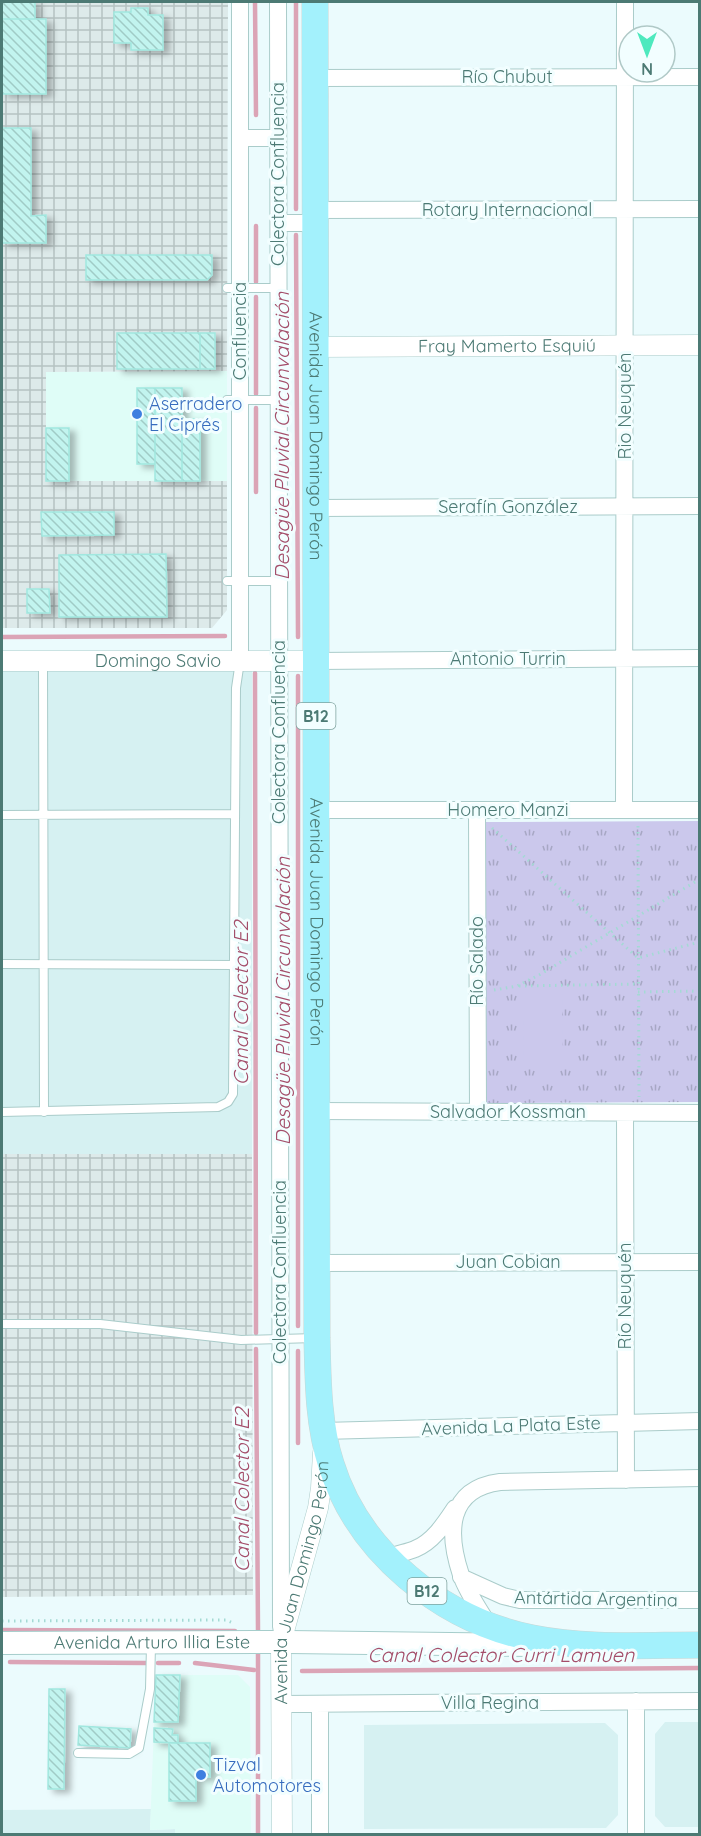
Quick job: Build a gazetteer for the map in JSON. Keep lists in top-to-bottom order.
{
  "streets": {
    "main road": ["Avenida Juan Domingo Perón", "B12", "Avenida Arturo Illia Este"],
    "street": [
      "Río Chubut",
      "Colectora Confluencia",
      "Rotary Internacional",
      "Confluencia",
      "Fray Mamerto Esquiú",
      "Rio Neuquén",
      "Serafín González",
      "Antonio Turrin",
      "Domingo Savio",
      "Homero Manzi",
      "Río Salado",
      "Salvador Kossman",
      "Juan Cobian",
      "Río Neuquén",
      "Avenida La Plata Este",
      "Antártida Argentina",
      "Villa Regina"
    ]
  },
  "crossings": [
    ["Río Chubut", "Avenida Juan Domingo Perón"],
    ["Colectora Confluencia", "Rotary Internacional"],
    ["Colectora Confluencia", "Avenida Juan Domingo Perón"],
    ["Colectora Confluencia", "Domingo Savio"],
    ["Colectora Confluencia", "Avenida Arturo Illia Este"],
    ["Rotary Internacional", "Rio Neuquén"],
    ["Rotary Internacional", "Avenida Juan Domingo Perón"],
    ["Confluencia", "Domingo Savio"],
    ["Fray Mamerto Esquiú", "Rio Neuquén"],
    ["Fray Mamerto Esquiú", "Avenida Juan Domingo Perón"],
    ["Rio Neuquén", "Serafín González"],
    ["Rio Neuquén", "Antonio Turrin"],
    ["Rio Neuquén", "Homero Manzi"],
    ["Avenida Juan Domingo Perón", "Serafín González"],
    ["Avenida Juan Domingo Perón", "Antonio Turrin"],
    ["Avenida Juan Domingo Perón", "Domingo Savio"],
    ["Avenida Juan Domingo Perón", "B12"],
    ["Avenida Juan Domingo Perón", "Homero Manzi"],
    ["Avenida Juan Domingo Perón", "Salvador Kossman"],
    ["Avenida Juan Domingo Perón", "Juan Cobian"],
    ["Avenida Juan Domingo Perón", "Avenida La Plata Este"],
    ["Avenida Juan Domingo Perón", "Avenida Arturo Illia Este"],
    ["Avenida Juan Domingo Perón", "Villa Regina"],
    ["Antonio Turrin", "Domingo Savio"],
    ["B12", "Avenida La Plata Este"],
    ["B12", "Avenida Arturo Illia Este"],
    ["Homero Manzi", "Río Salado"],
    ["Río Salado", "Salvador Kossman"],
    ["Salvador Kossman", "Río Neuquén"],
    ["Juan Cobian", "Río Neuquén"],
    ["Río Neuquén", "Avenida La Plata Este"]
  ],
  "water": ["Desagüe Pluvial Circunvalación", "Canal Colector E2", "Canal Colector Curri Lamuen"],
  "places": ["Aserradero El Ciprés", "Tizval Automotores"],
  "north": "bottom"
}
